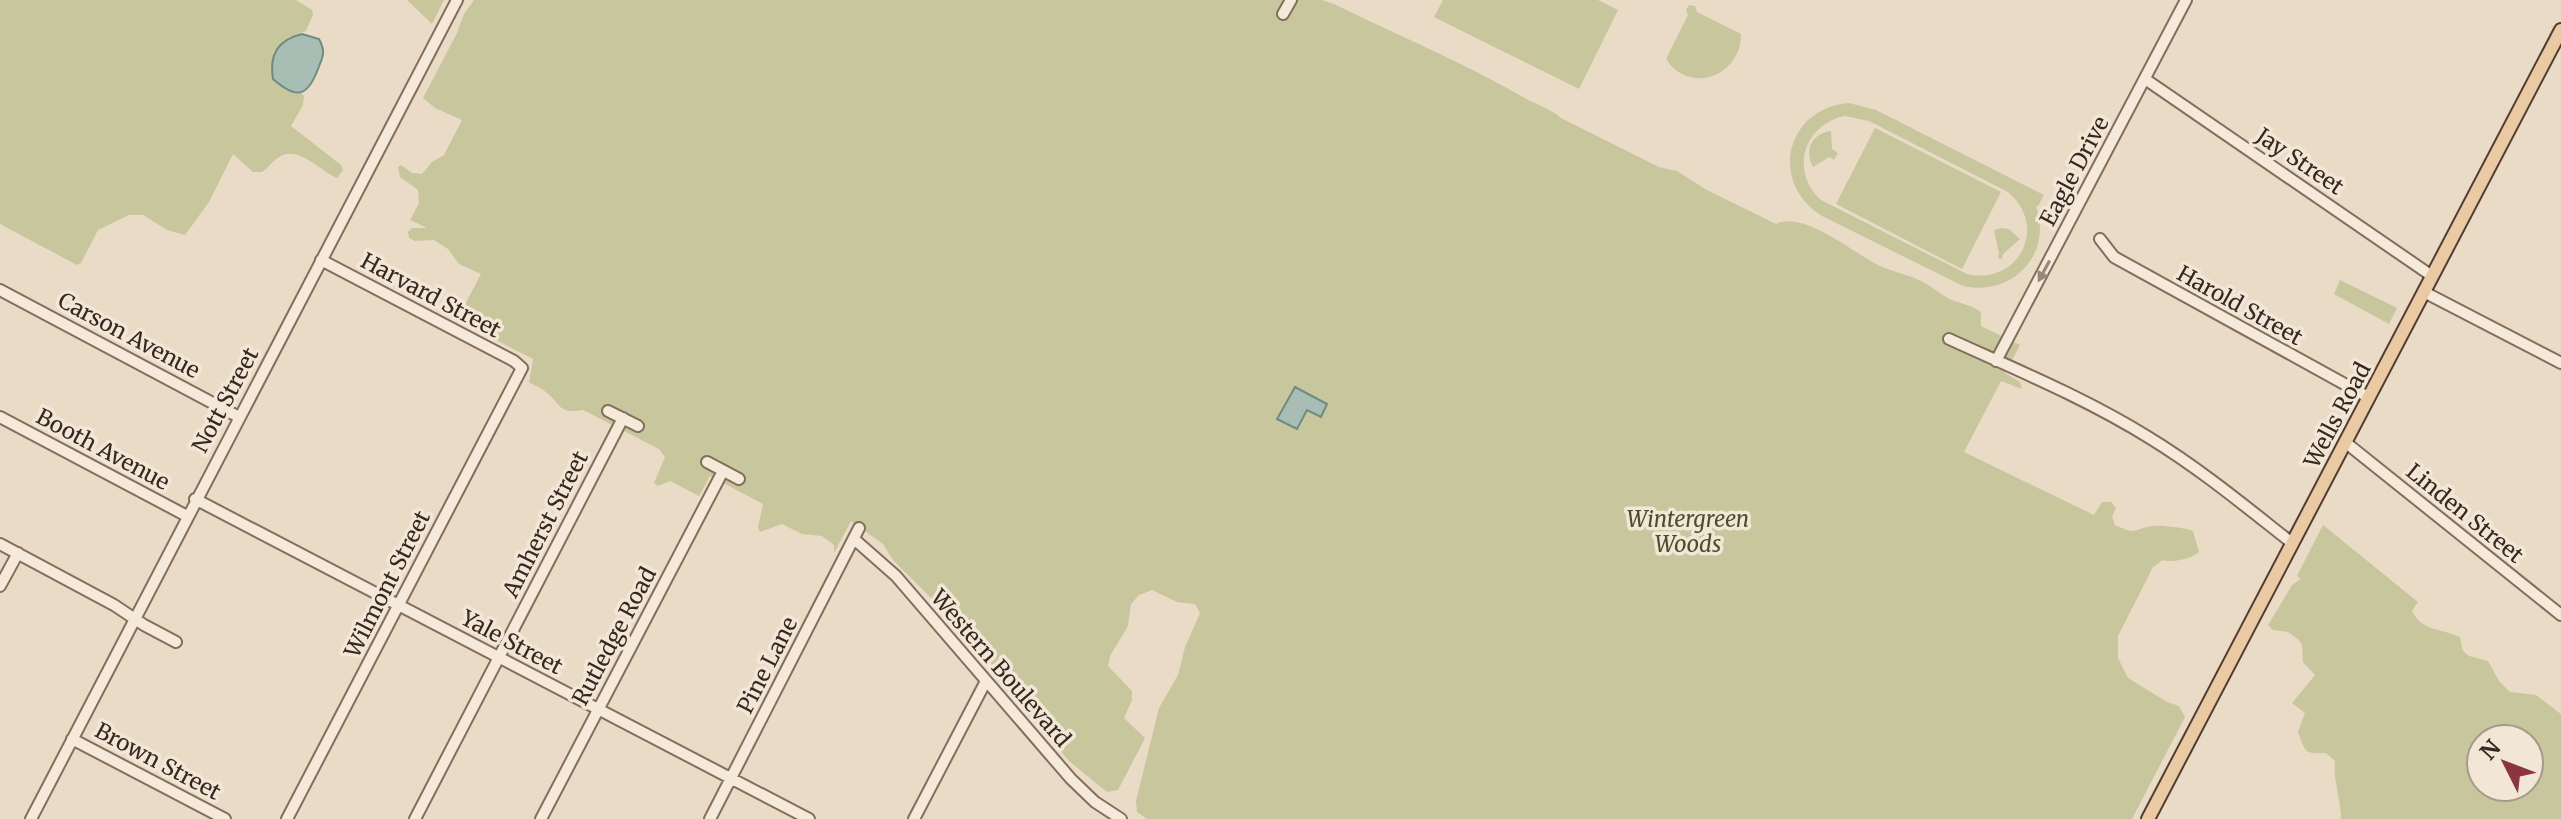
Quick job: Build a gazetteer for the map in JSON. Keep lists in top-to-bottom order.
{
  "streets": {
    "main road": ["Wells Road"],
    "street": [
      "Jay Street",
      "Eagle Drive",
      "Harvard Street",
      "Harold Street",
      "Carson Avenue",
      "Nott Street",
      "Booth Avenue",
      "Linden Street",
      "Amherst Street",
      "Wilmont Street",
      "Rutledge Road",
      "Yale Street",
      "Pine Lane",
      "Western Boulevard",
      "Brown Street"
    ]
  },
  "crossings": [
    ["Jay Street", "Eagle Drive"],
    ["Jay Street", "Wells Road"],
    ["Harvard Street", "Nott Street"],
    ["Harvard Street", "Wilmont Street"],
    ["Harold Street", "Wells Road"],
    ["Carson Avenue", "Nott Street"],
    ["Nott Street", "Booth Avenue"],
    ["Nott Street", "Yale Street"],
    ["Nott Street", "Brown Street"],
    ["Wells Road", "Linden Street"],
    ["Amherst Street", "Yale Street"],
    ["Wilmont Street", "Yale Street"],
    ["Rutledge Road", "Yale Street"],
    ["Yale Street", "Pine Lane"],
    ["Pine Lane", "Western Boulevard"]
  ],
  "one_way": ["Eagle Drive"],
  "parks": ["Wintergreen Woods"],
  "north": "top left"
}
